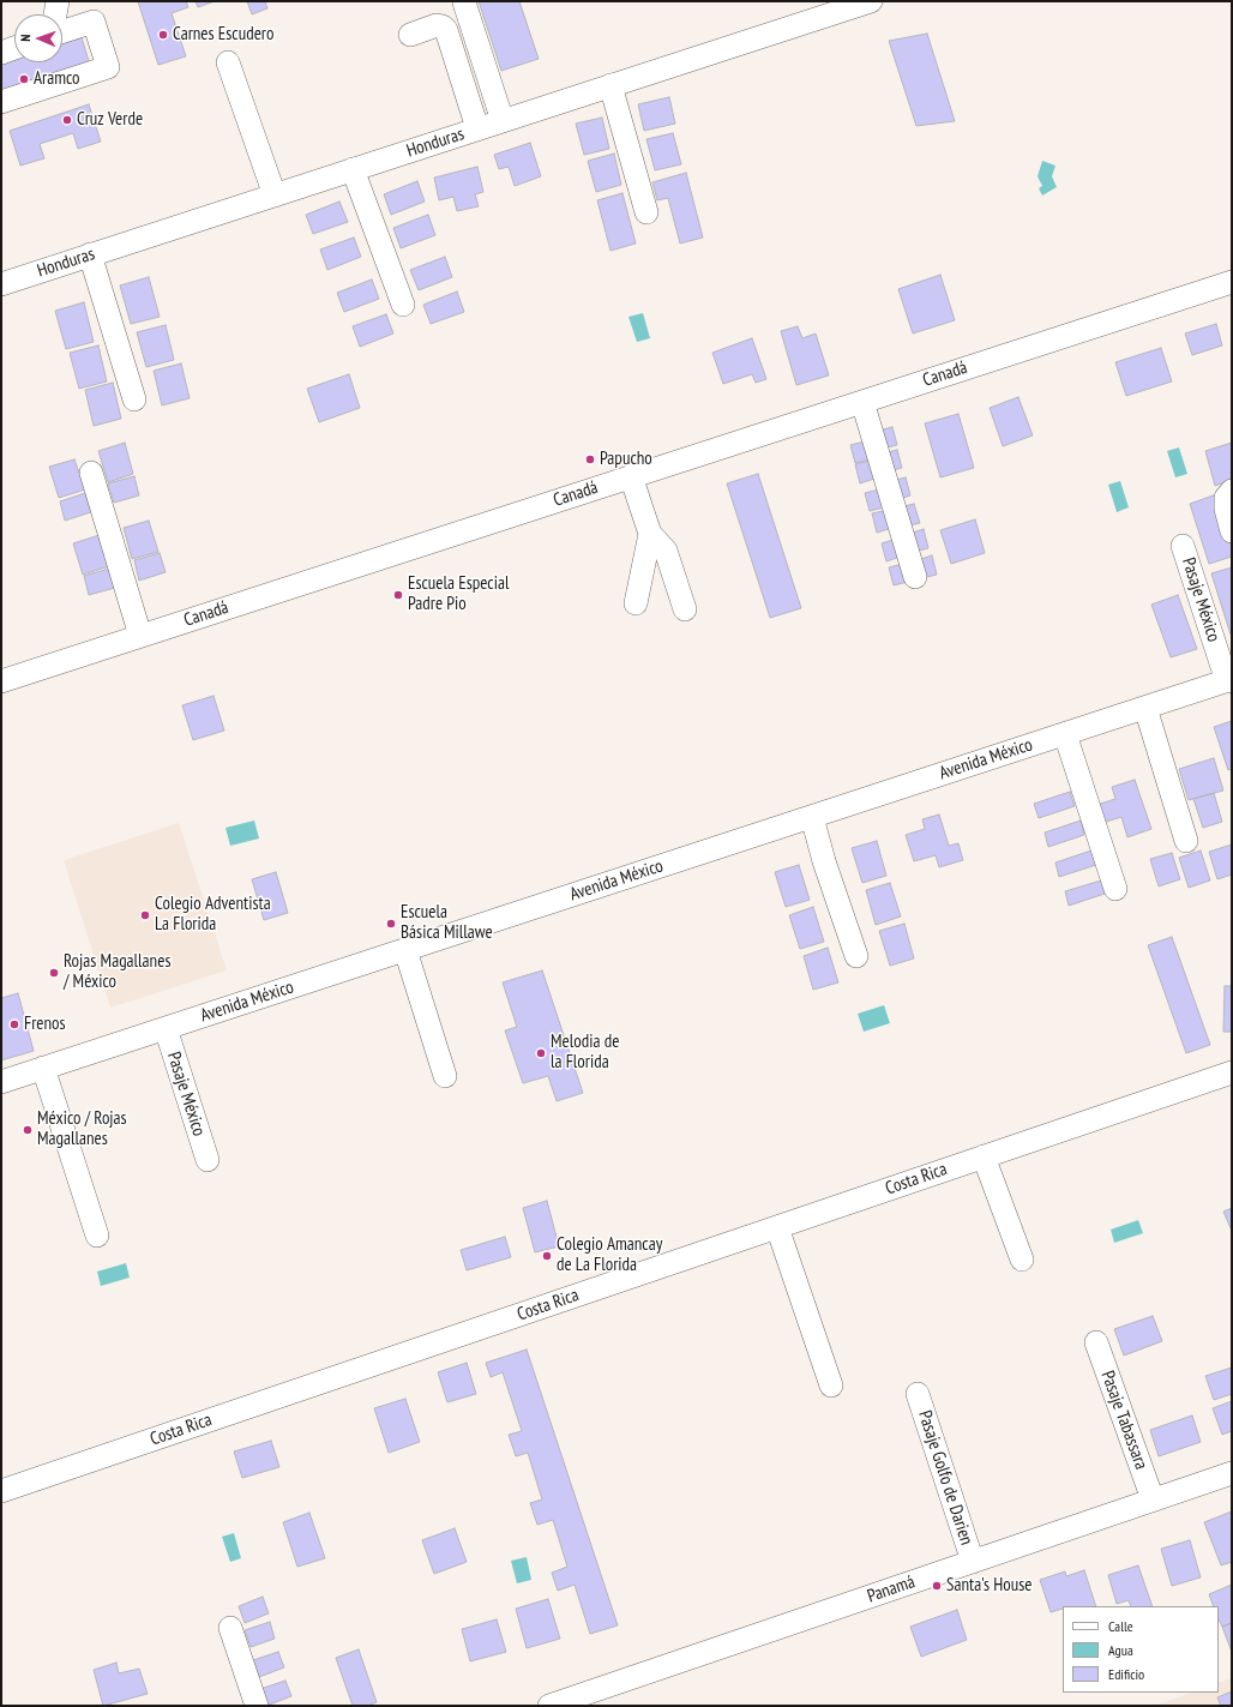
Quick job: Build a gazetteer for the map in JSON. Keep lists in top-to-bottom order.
{
  "streets": {
    "street": [
      "Honduras",
      "Canadá",
      "Pasaje México",
      "Avenida México",
      "Costa Rica",
      "Pasaje Tabassara",
      "Pasaje Golfo de Darien",
      "Panamá"
    ]
  },
  "crossings": [
    ["Pasaje México", "Avenida México"],
    ["Pasaje Tabassara", "Panamá"],
    ["Pasaje Golfo de Darien", "Panamá"]
  ],
  "places": [
    "Carnes Escudero",
    "Aramco",
    "Cruz Verde",
    "Papucho",
    "Escuela Especial Padre Pio",
    "Colegio Adventista La Florida",
    "Escuela Básica Millawe",
    "Rojas Magallanes / México",
    "Frenos",
    "Melodia de la Florida",
    "México / Rojas Magallanes",
    "Colegio Amancay de La Florida",
    "Santa's House"
  ],
  "legend": ["Calle", "Agua", "Edificio"],
  "north": "left"
}
